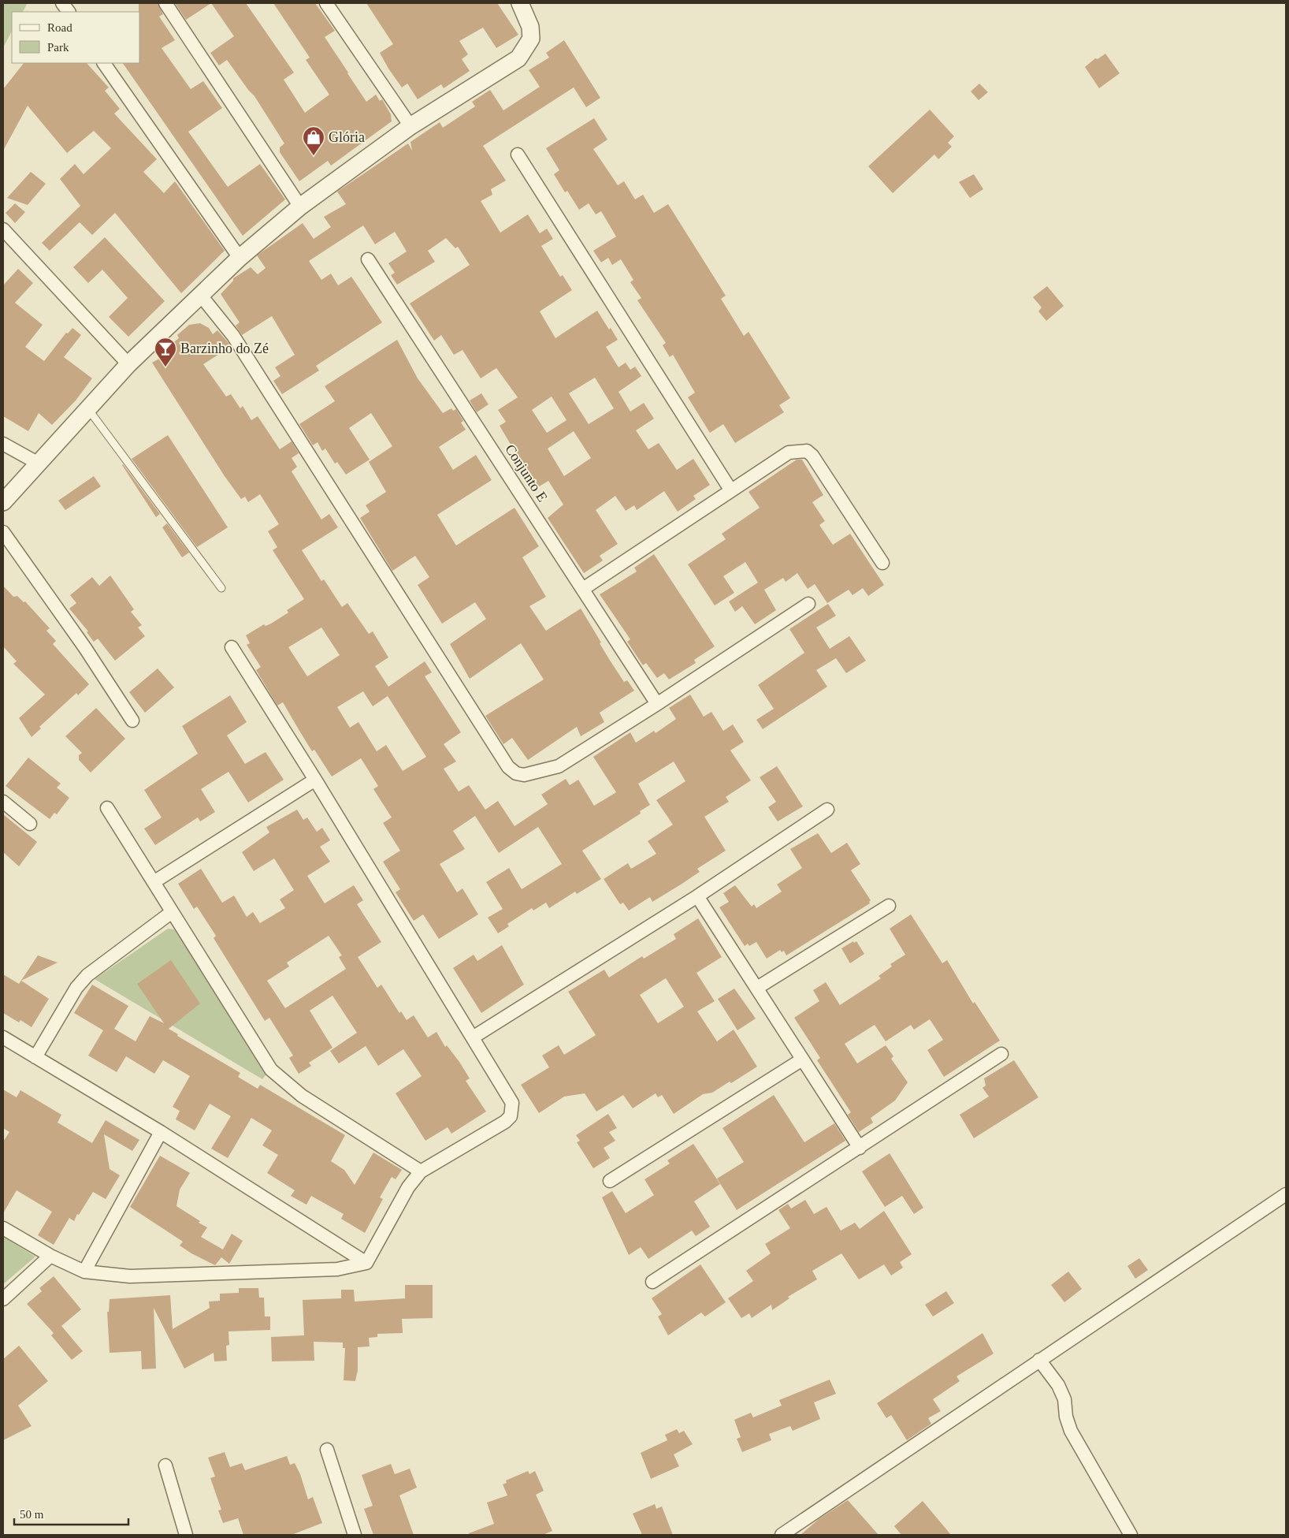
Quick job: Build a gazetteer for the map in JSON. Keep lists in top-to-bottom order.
{
  "streets": {
    "street": ["Conjunto E"]
  },
  "places": {
    "shop": ["Glória"],
    "bar": ["Barzinho do Zé"]
  },
  "legend": ["Road", "Park"],
  "scale_bar": "50 m"
}
